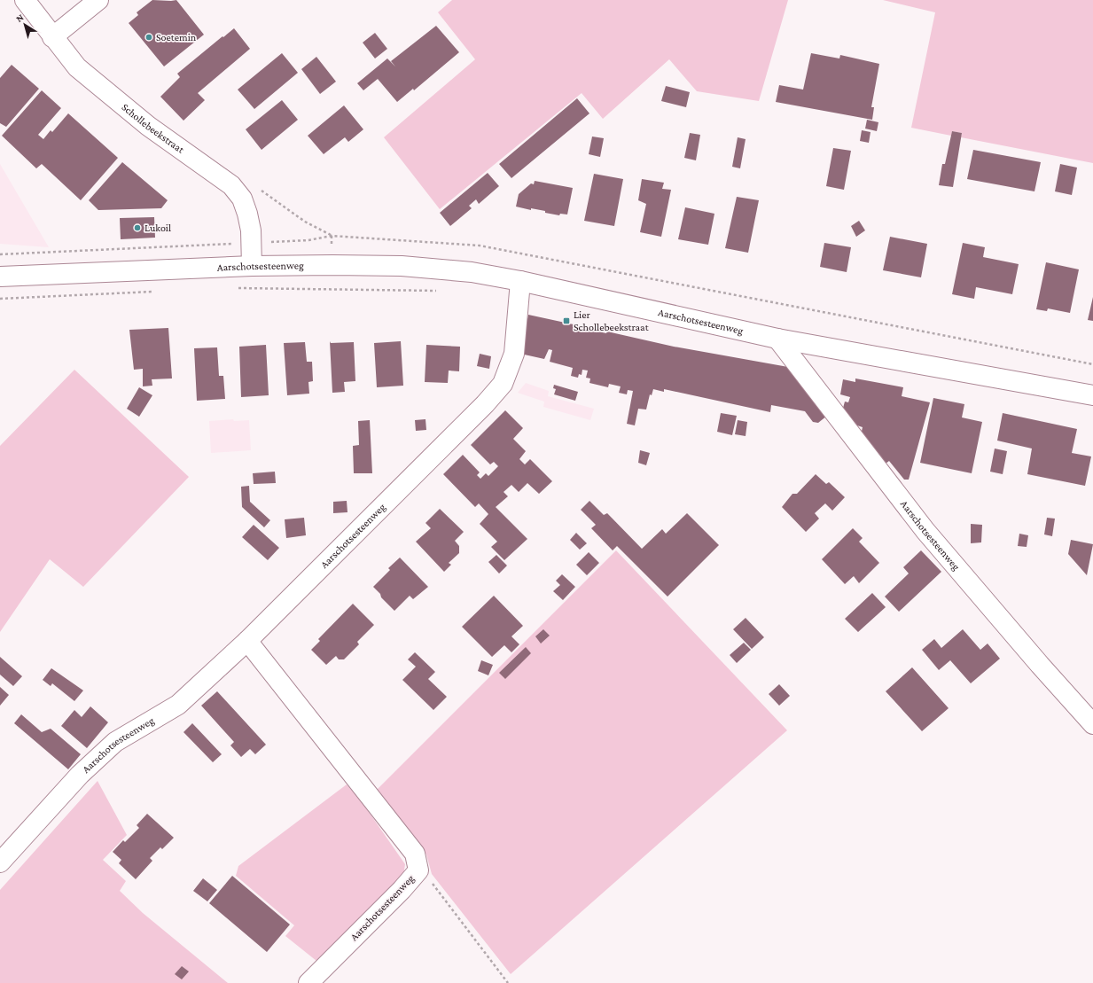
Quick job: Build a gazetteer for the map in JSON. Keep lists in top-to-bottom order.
{
  "streets": {
    "street": ["Schollebeekstraat", "Aarschotsesteenweg"]
  },
  "crossings": [
    ["Schollebeekstraat", "Aarschotsesteenweg"]
  ],
  "places": {
    "other": ["Soetemin", "Lukoil"],
    "transit": ["Lier Schollebeekstraat"]
  },
  "north": "top left"
}
